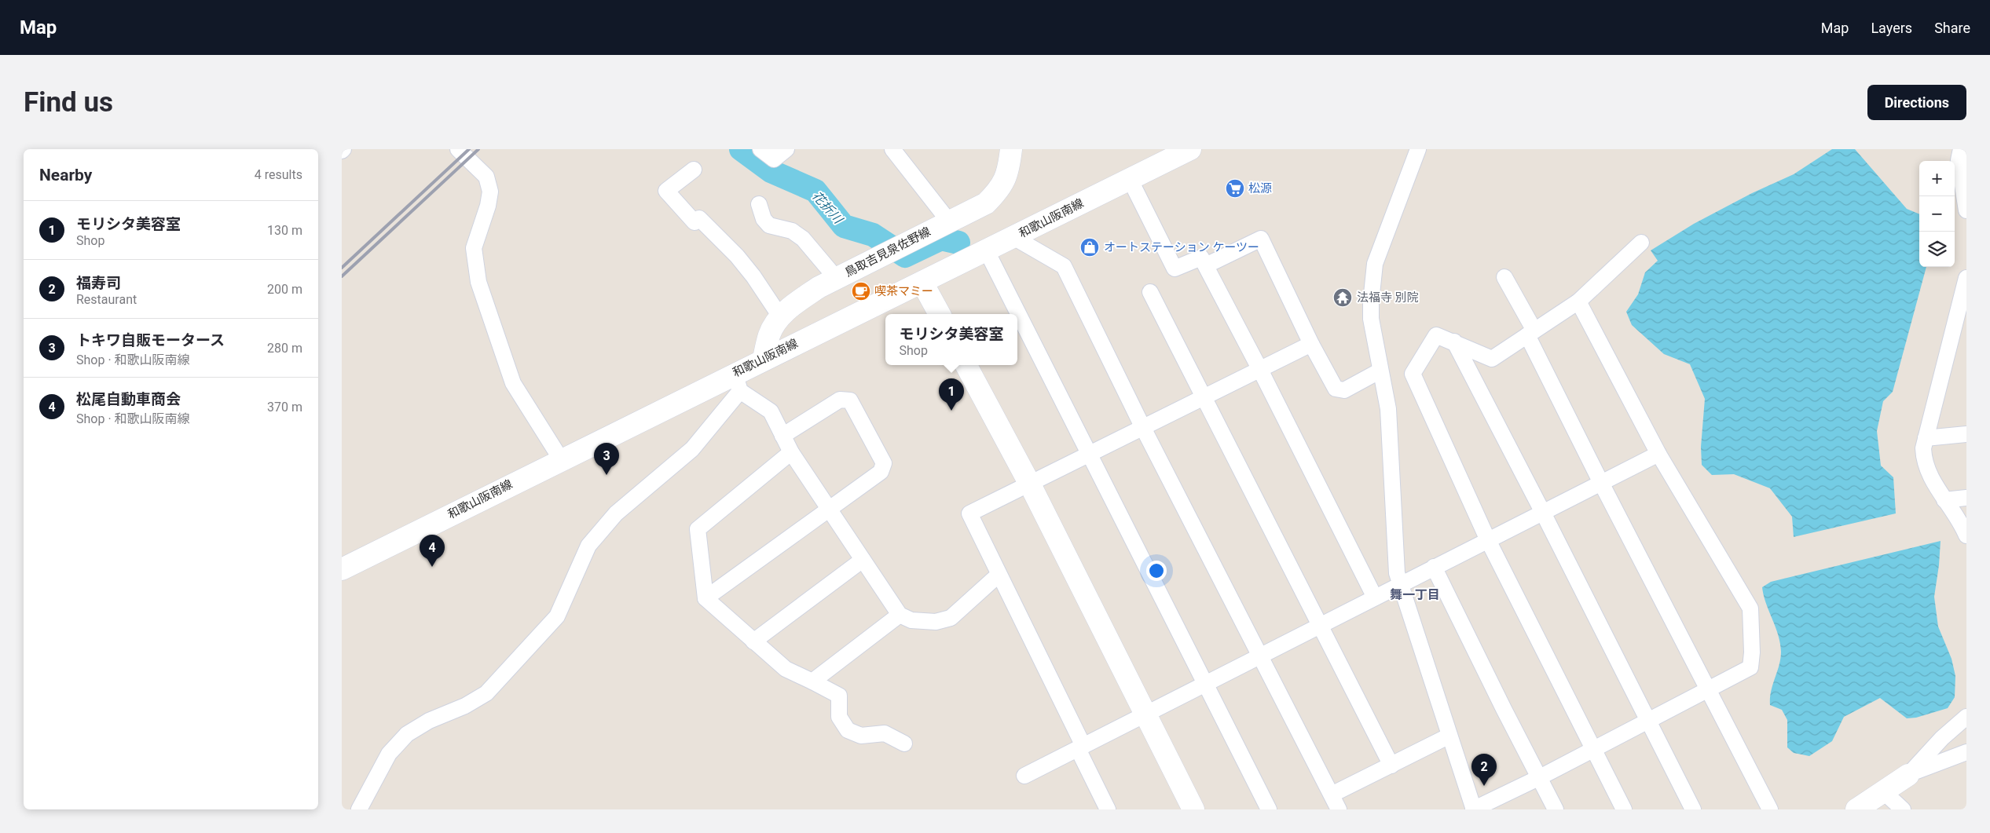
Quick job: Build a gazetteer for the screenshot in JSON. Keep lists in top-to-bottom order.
{
  "streets": {
    "main road": ["和歌山阪南線", "鳥取吉見泉佐野線"]
  },
  "crossings": [
    ["和歌山阪南線", "鳥取吉見泉佐野線"]
  ],
  "districts": ["舞一丁目"],
  "water": ["花折川"],
  "places": {
    "supermarket": ["松源"],
    "shop": ["オートステーション ケーツー"],
    "cafe": ["喫茶マミー"],
    "temple": ["法福寺 別院"]
  },
  "page": {
    "header": "Map",
    "nav": ["Map", "Layers", "Share"],
    "buttons": "Directions",
    "title": "Find us",
    "heading": ["Nearby", "4 results"],
    "map_buttons": ["+", "−"],
    "list": [
      {
        "mark": "1",
        "name": "モリシタ美容室",
        "note": "Shop",
        "value": "130 m"
      },
      {
        "mark": "2",
        "name": "福寿司",
        "note": "Restaurant",
        "value": "200 m"
      },
      {
        "mark": "3",
        "name": "トキワ自販モータース",
        "note": "Shop · 和歌山阪南線",
        "value": "280 m"
      },
      {
        "mark": "4",
        "name": "松尾自動車商会",
        "note": "Shop · 和歌山阪南線",
        "value": "370 m"
      }
    ],
    "popup": ["モリシタ美容室", "Shop"],
    "pins": [
      "1",
      "3",
      "4",
      "2"
    ]
  }
}
